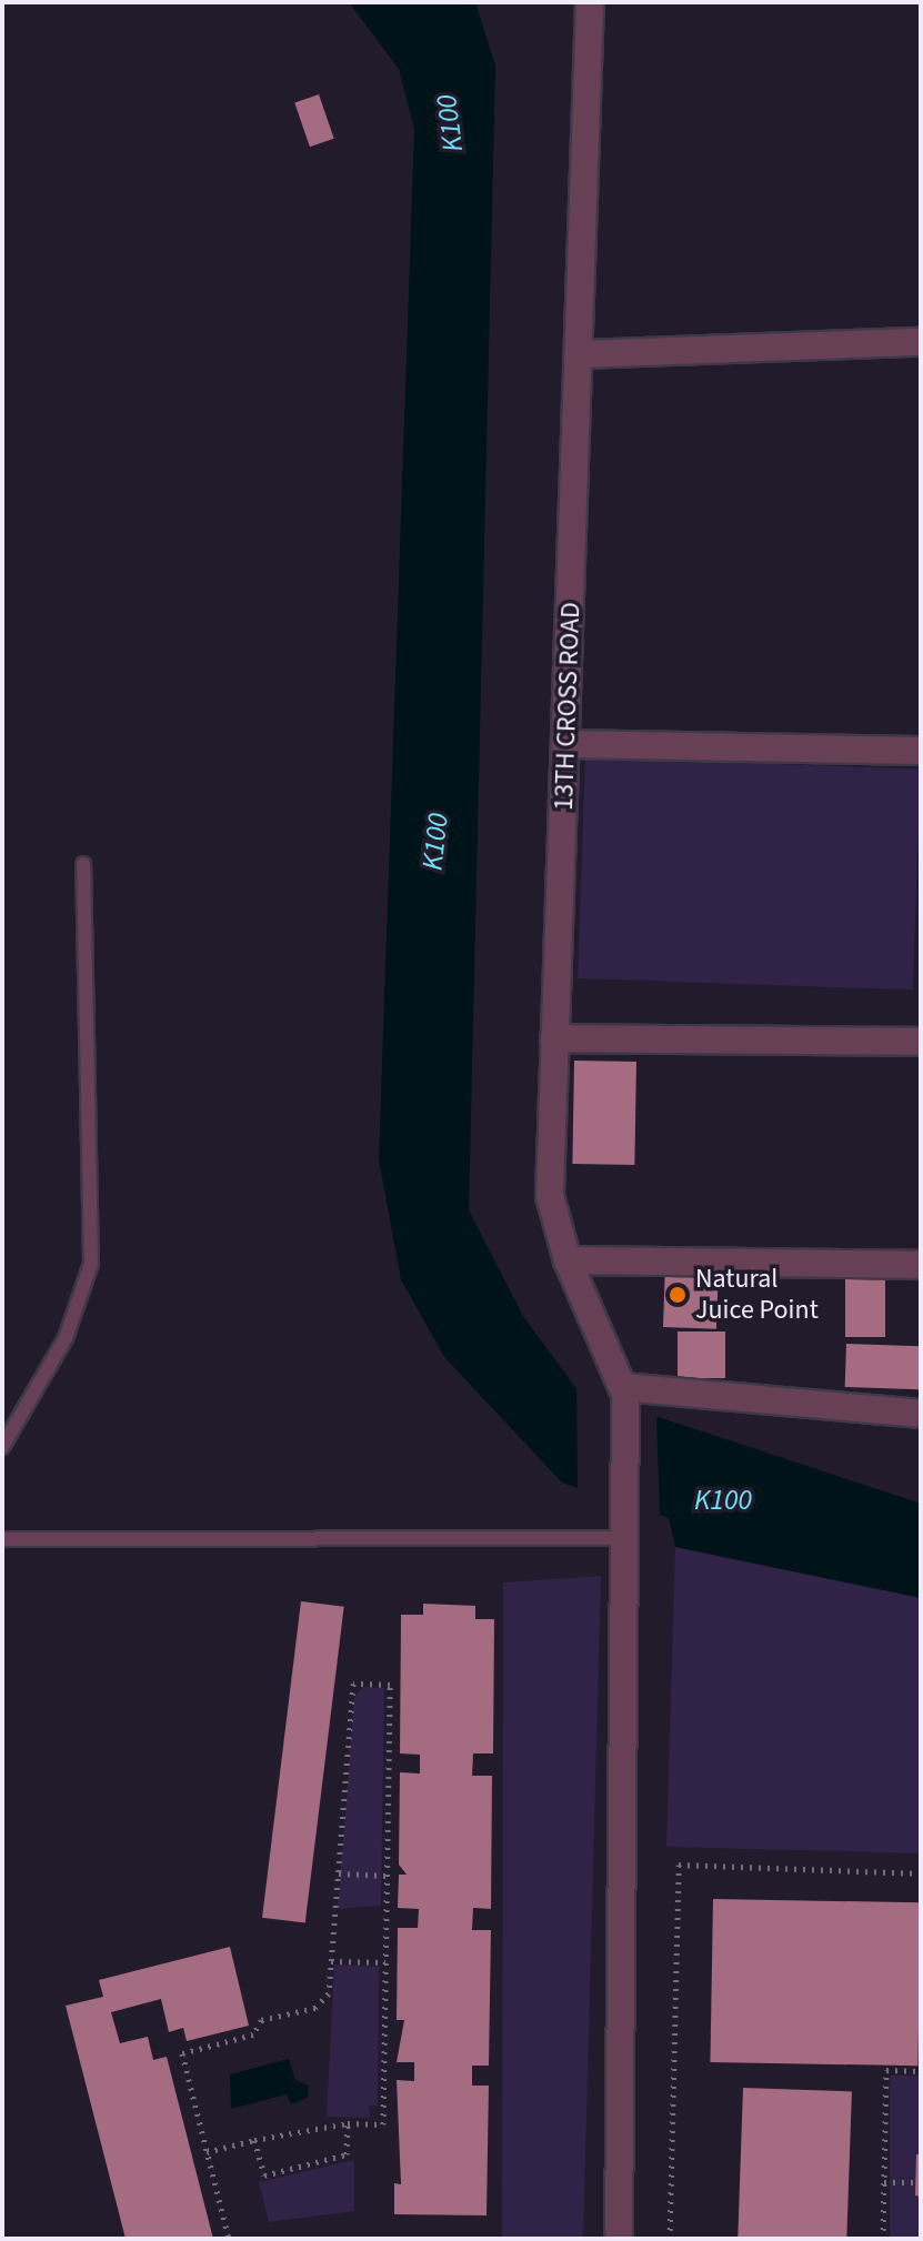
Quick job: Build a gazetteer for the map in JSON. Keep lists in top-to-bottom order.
{
  "streets": {
    "street": ["13TH CROSS ROAD"]
  },
  "water": ["K100"],
  "places": ["Natural Juice Point"]
}
